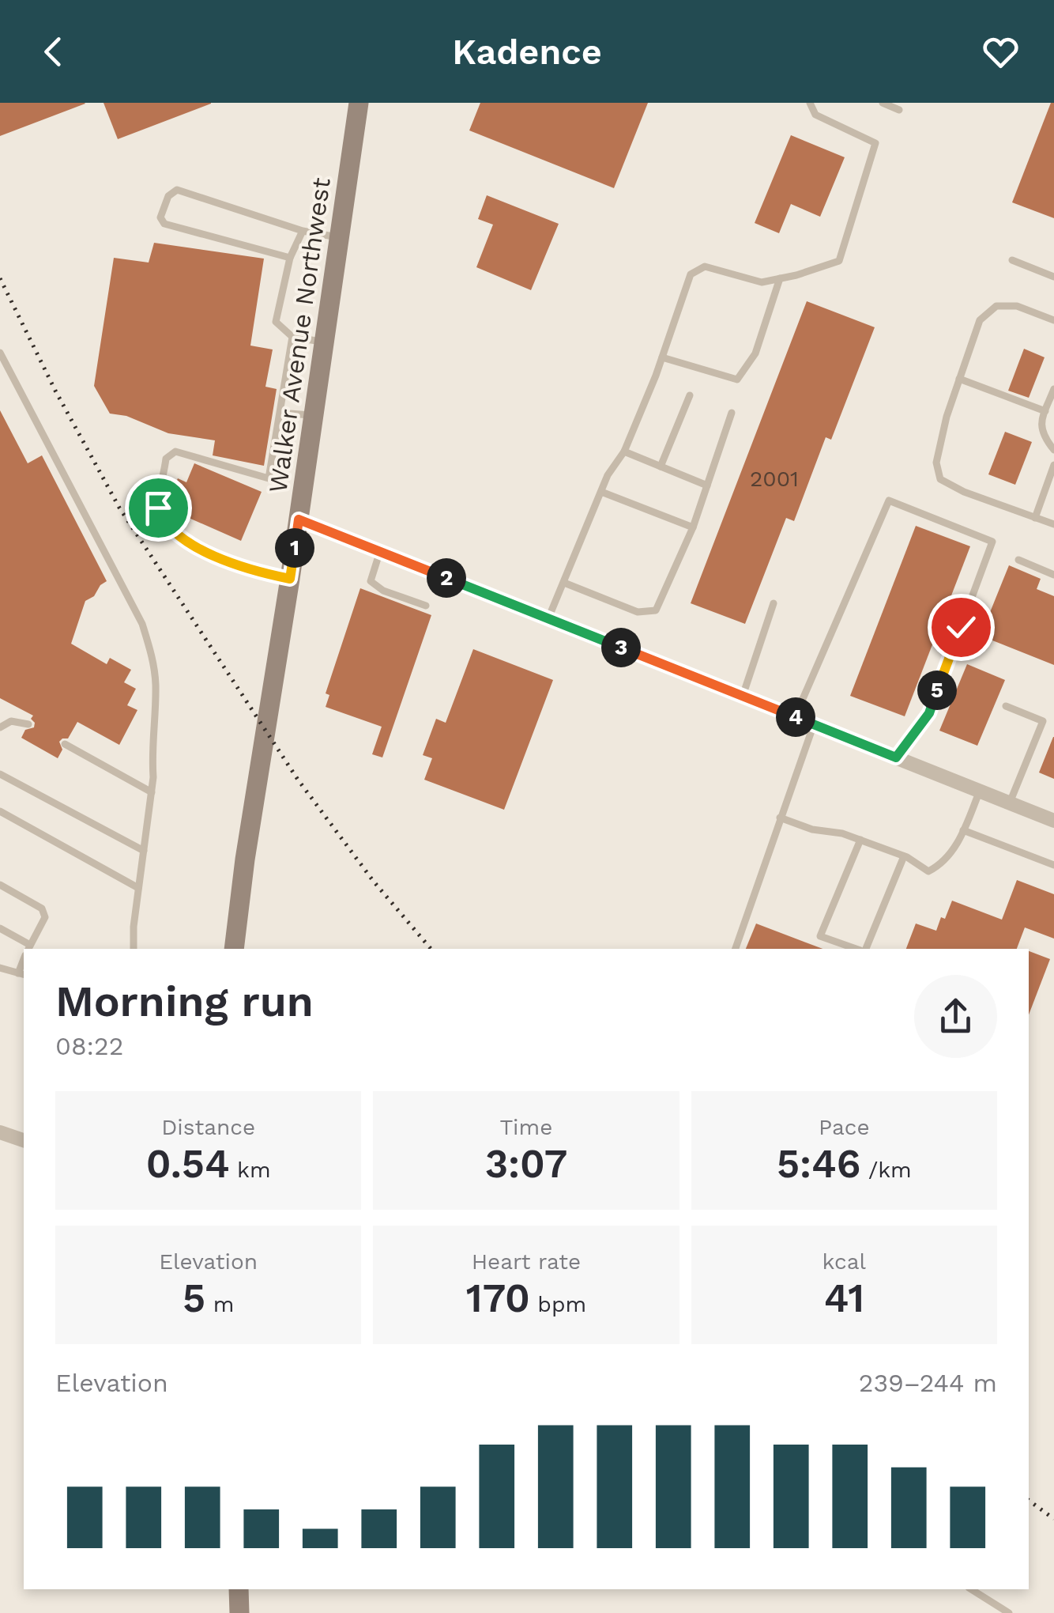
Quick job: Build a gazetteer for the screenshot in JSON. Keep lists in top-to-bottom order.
{
  "streets": {
    "main road": ["Walker Avenue Northwest"]
  },
  "house_numbers": ["2001"],
  "page": {
    "header": "Kadence",
    "pins": [
      "1",
      "2",
      "3",
      "5",
      "4"
    ],
    "heading": ["Morning run", "08:22"],
    "stats": [
      ["Distance", "0.54 km"],
      ["Time", "3:07"],
      ["Pace", "5:46 /km"],
      ["Elevation", "5 m"],
      ["Heart rate", "170 bpm"],
      ["kcal", "41"]
    ],
    "chart": ["Elevation", "239–244 m"]
  }
}
